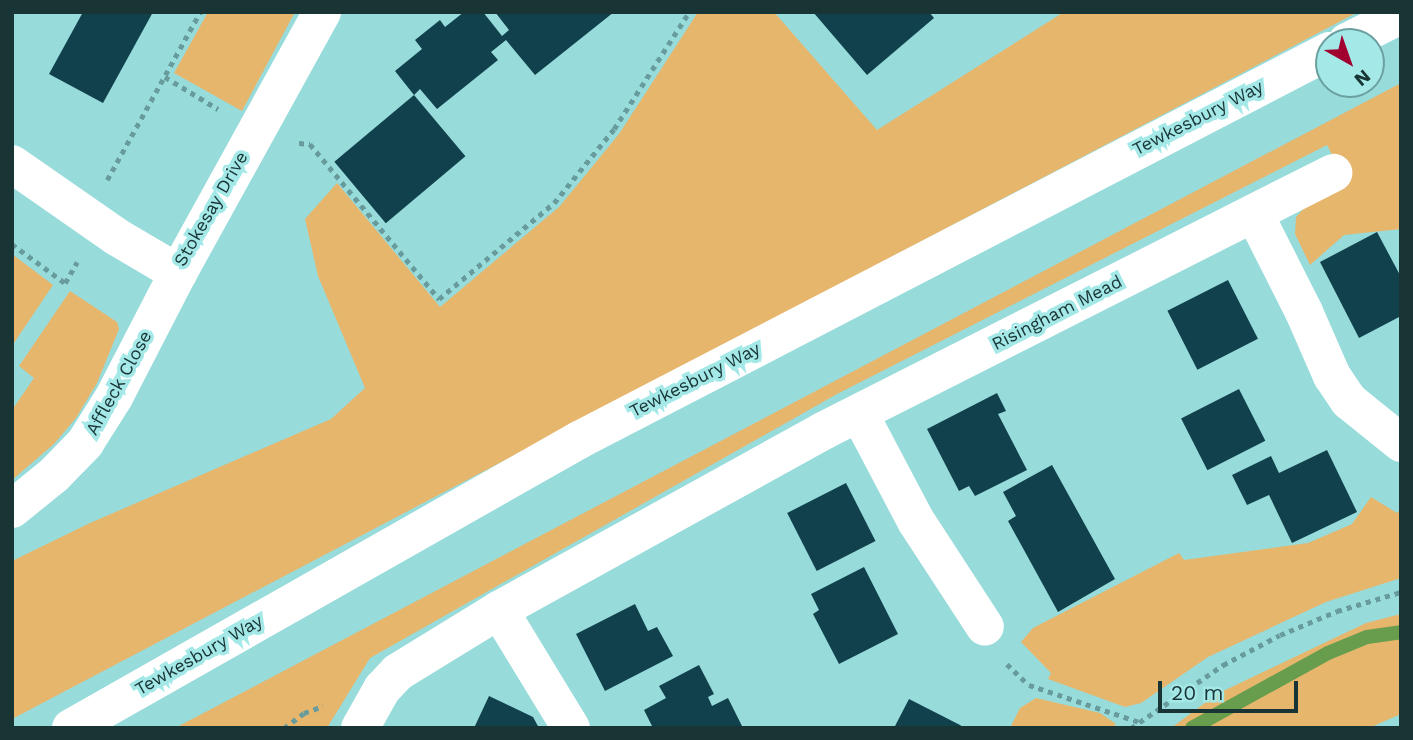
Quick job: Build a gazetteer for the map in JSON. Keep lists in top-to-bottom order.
{
  "streets": {
    "street": [
      "Tewkesbury Way",
      "Stokesay Drive",
      "Risingham Mead",
      "Affleck Close"
    ]
  },
  "crossings": [
    ["Stokesay Drive", "Affleck Close"]
  ],
  "scale_bar": "20 m",
  "north": "bottom right"
}
